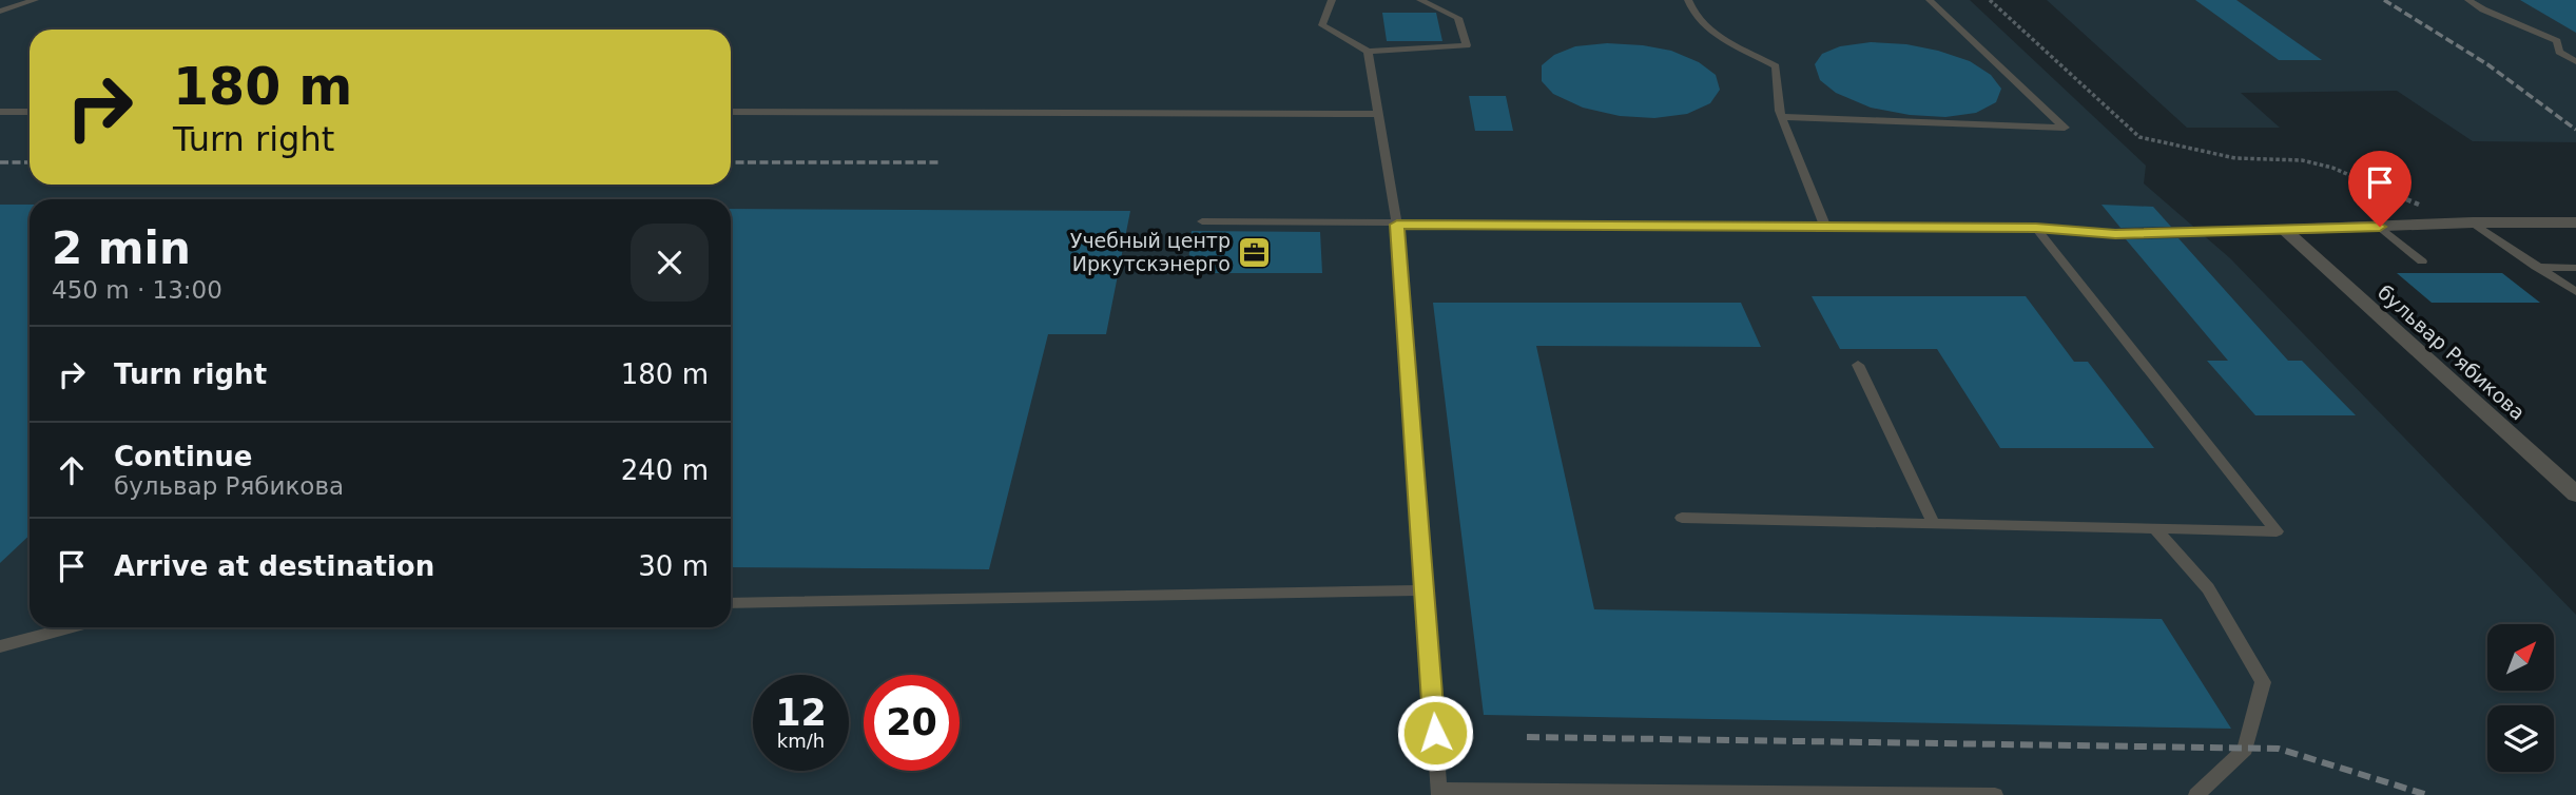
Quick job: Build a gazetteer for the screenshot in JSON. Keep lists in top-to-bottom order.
{
  "streets": {
    "street": ["бульвар Рябикова"]
  },
  "places": {
    "office": ["Учебный центр Иркутскэнерго"]
  },
  "north": "top right",
  "page": {
    "turn": ["180 m", "Turn right"],
    "heading": ["2 min", "450 m · 13:00"],
    "list": [
      {
        "name": "Turn right",
        "value": "180 m"
      },
      {
        "name": "Continue",
        "note": "бульвар Рябикова",
        "value": "240 m"
      },
      {
        "name": "Arrive at destination",
        "value": "30 m"
      }
    ],
    "speed": "12 km/h",
    "limit": "20"
  }
}
